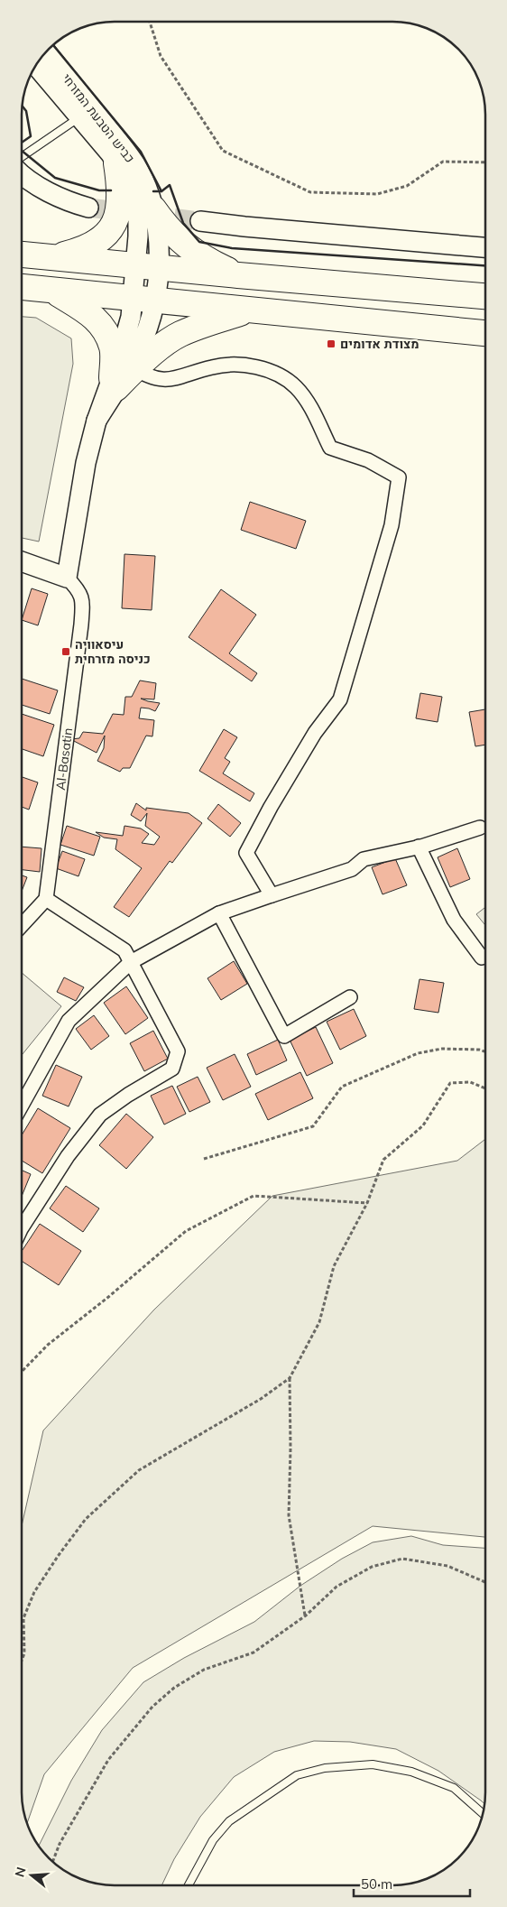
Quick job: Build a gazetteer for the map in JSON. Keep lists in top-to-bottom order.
{
  "streets": {
    "main road": ["כביש הטבעת המזרחי"],
    "street": ["Al-Basatin"]
  },
  "crossings": [
    ["כביש הטבעת המזרחי", "Al-Basatin"]
  ],
  "places": {
    "transit": ["מצודת אדומים", "עיסאוויה כניסה מזרחית"]
  },
  "scale_bar": "50 m",
  "north": "left"
}
